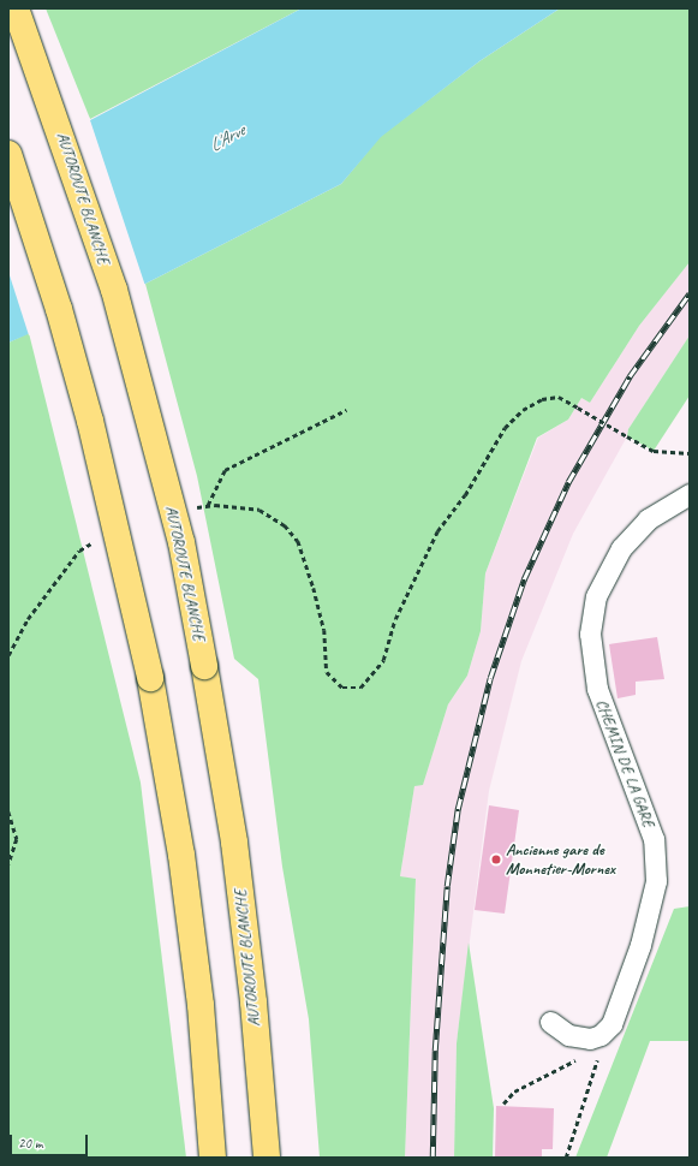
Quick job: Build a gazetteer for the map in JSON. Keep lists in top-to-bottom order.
{
  "streets": {
    "highway": ["AUTOROUTE BLANCHE"],
    "street": ["CHEMIN DE LA GARE"]
  },
  "water": ["L'Arve"],
  "places": ["Ancienne gare de Monnetier-Mornex"],
  "scale_bar": "20 m"
}
